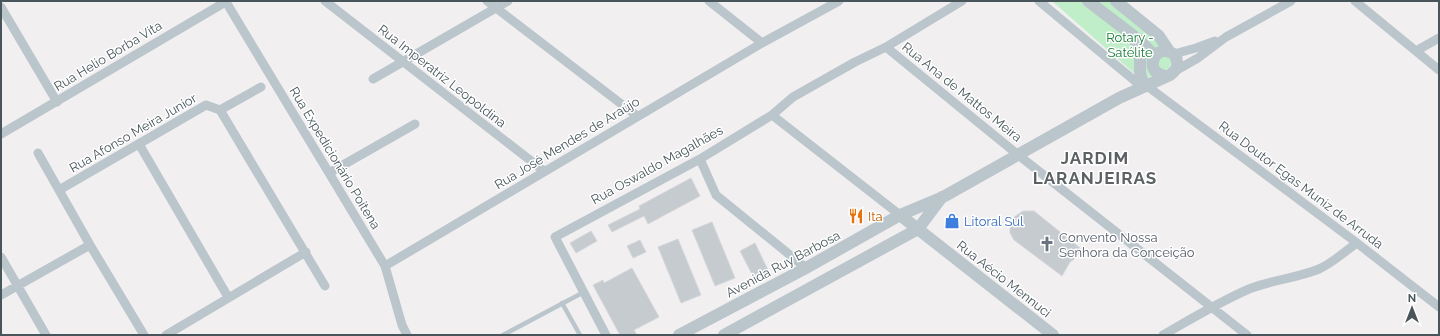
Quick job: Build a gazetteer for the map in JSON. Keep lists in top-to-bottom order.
{
  "streets": {
    "street": [
      "Rua Helio Borba Vita",
      "Rua Imperatriz Leopoldina",
      "Rua Ana de Mattos Meira",
      "Rua Afonso Meira Junior",
      "Rua José Mendes de Araújo",
      "Rua Expedicionário Poitena",
      "Rua Oswaldo Magalhães",
      "Rua Doutor Egas Muniz de Arruda",
      "Avenida Ruy Barbosa",
      "Rua Aécio Mennuci"
    ]
  },
  "crossings": [
    ["Rua Helio Borba Vita", "Rua Expedicionário Poitena"],
    ["Rua Imperatriz Leopoldina", "Rua José Mendes de Araújo"],
    ["Rua Ana de Mattos Meira", "Rua Oswaldo Magalhães"],
    ["Rua Ana de Mattos Meira", "Avenida Ruy Barbosa"],
    ["Rua José Mendes de Araújo", "Rua Expedicionário Poitena"],
    ["Rua Doutor Egas Muniz de Arruda", "Avenida Ruy Barbosa"],
    ["Avenida Ruy Barbosa", "Rua Aécio Mennuci"]
  ],
  "districts": ["JARDIM LARANJEIRAS"],
  "parks": ["Rotary - Satélite"],
  "places": {
    "restaurant": ["Ita"],
    "shop": ["Litoral Sul"],
    "church": ["Convento Nossa Senhora da Conceição"]
  },
  "north": "top"
}
